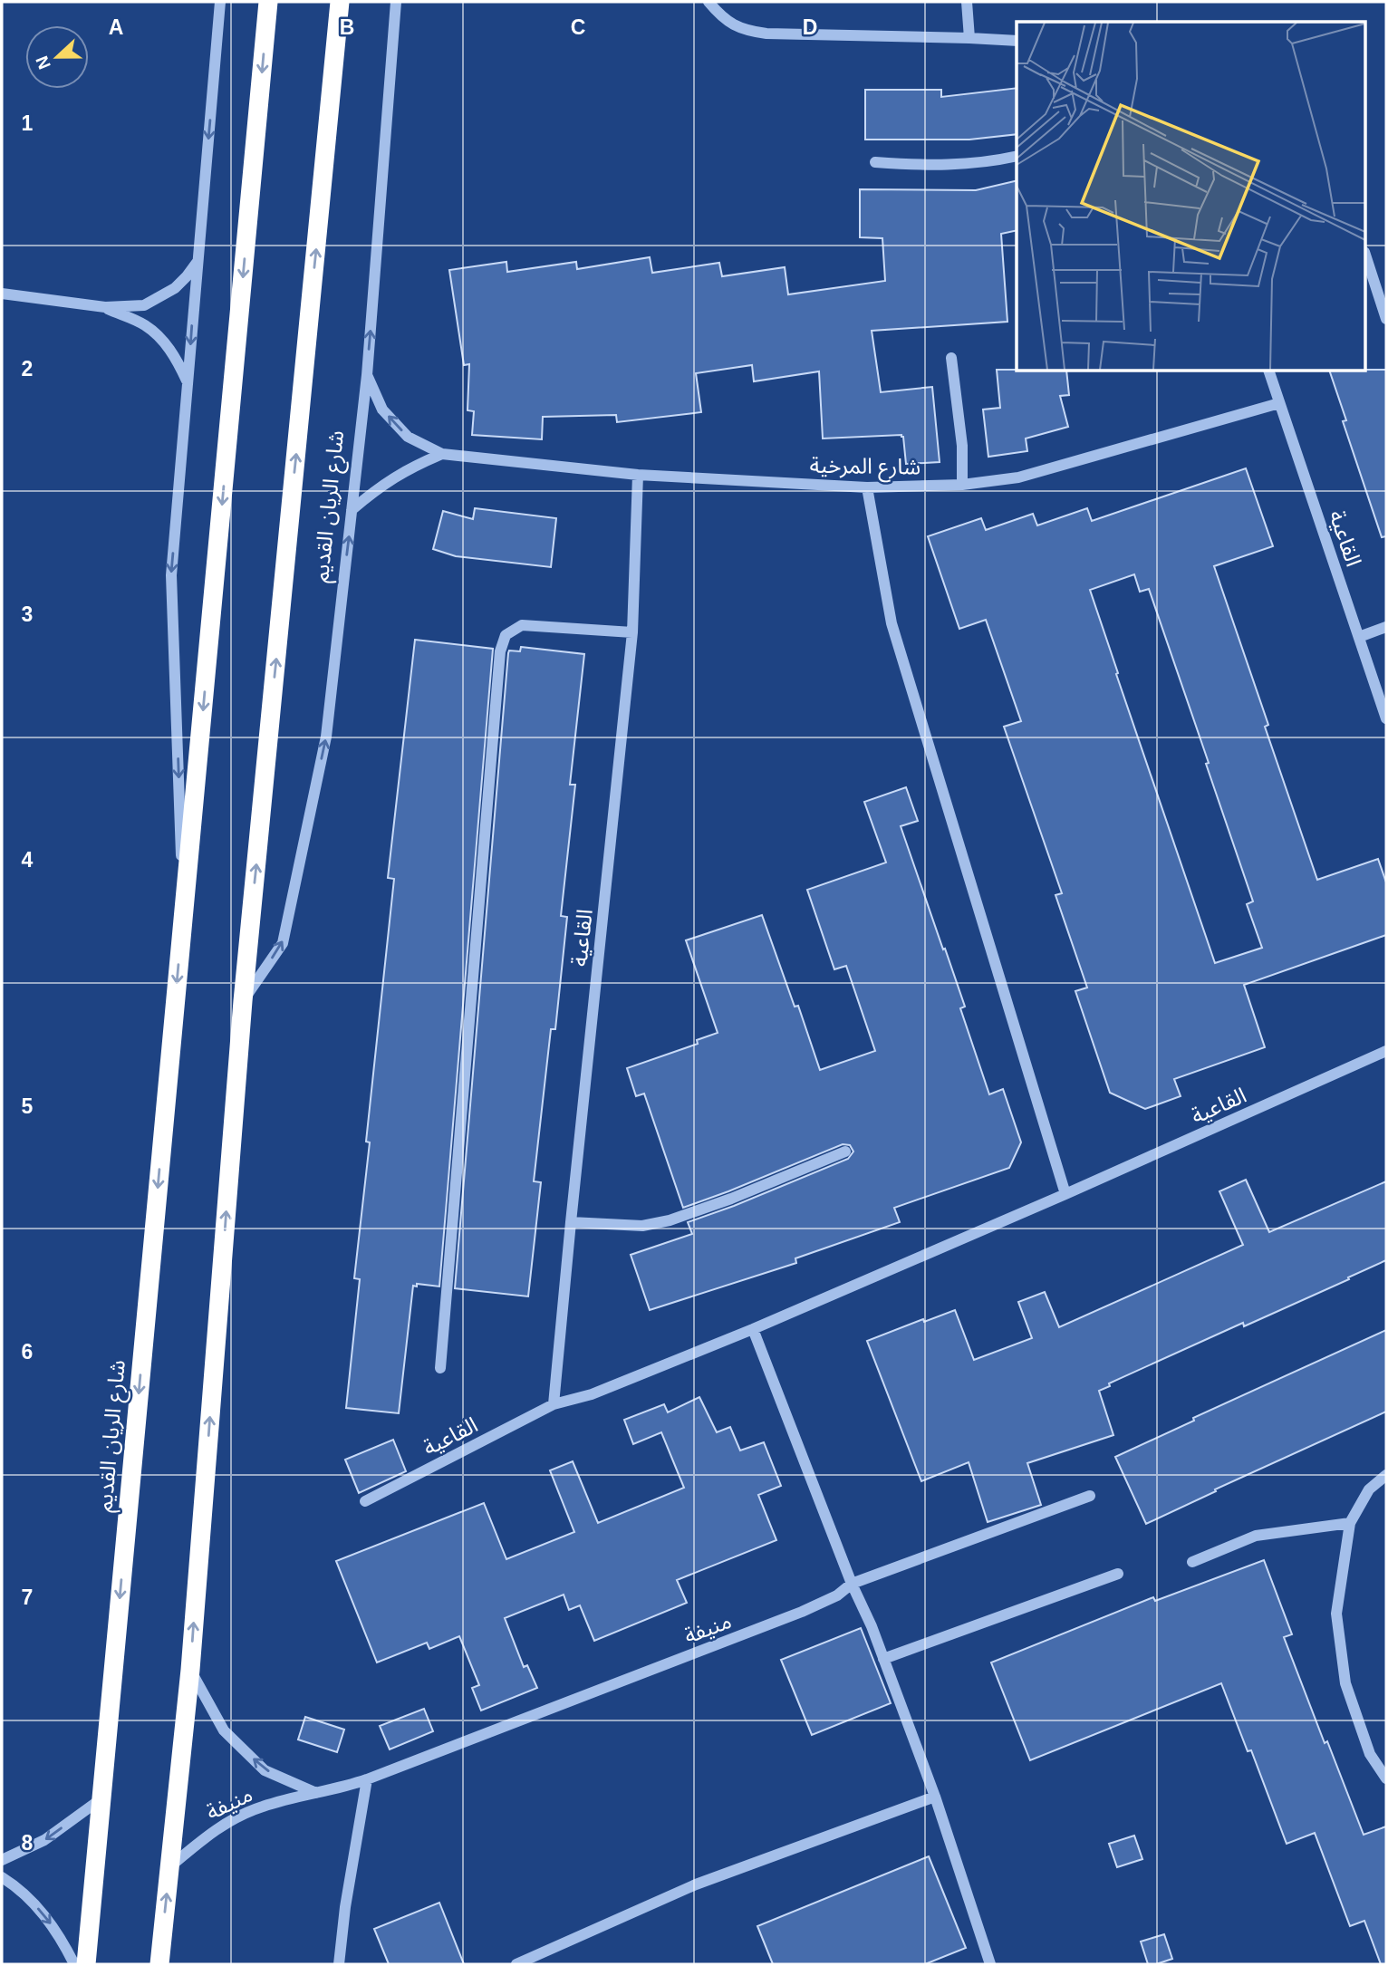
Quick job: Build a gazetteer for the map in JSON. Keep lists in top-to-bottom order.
{
  "streets": {
    "highway": ["شارع الريان القديم"],
    "street": ["شارع المرخية", "القاعية", "منيفة"]
  },
  "crossings": [
    ["شارع المرخية", "شارع الريان القديم"],
    ["شارع المرخية", "القاعية"],
    ["شارع الريان القديم", "منيفة"]
  ],
  "north": "left",
  "grid": {
    "columns": [
      "A",
      "B",
      "C",
      "D"
    ],
    "rows": [
      "1",
      "2",
      "3",
      "4",
      "5",
      "6",
      "7",
      "8"
    ]
  }
}
